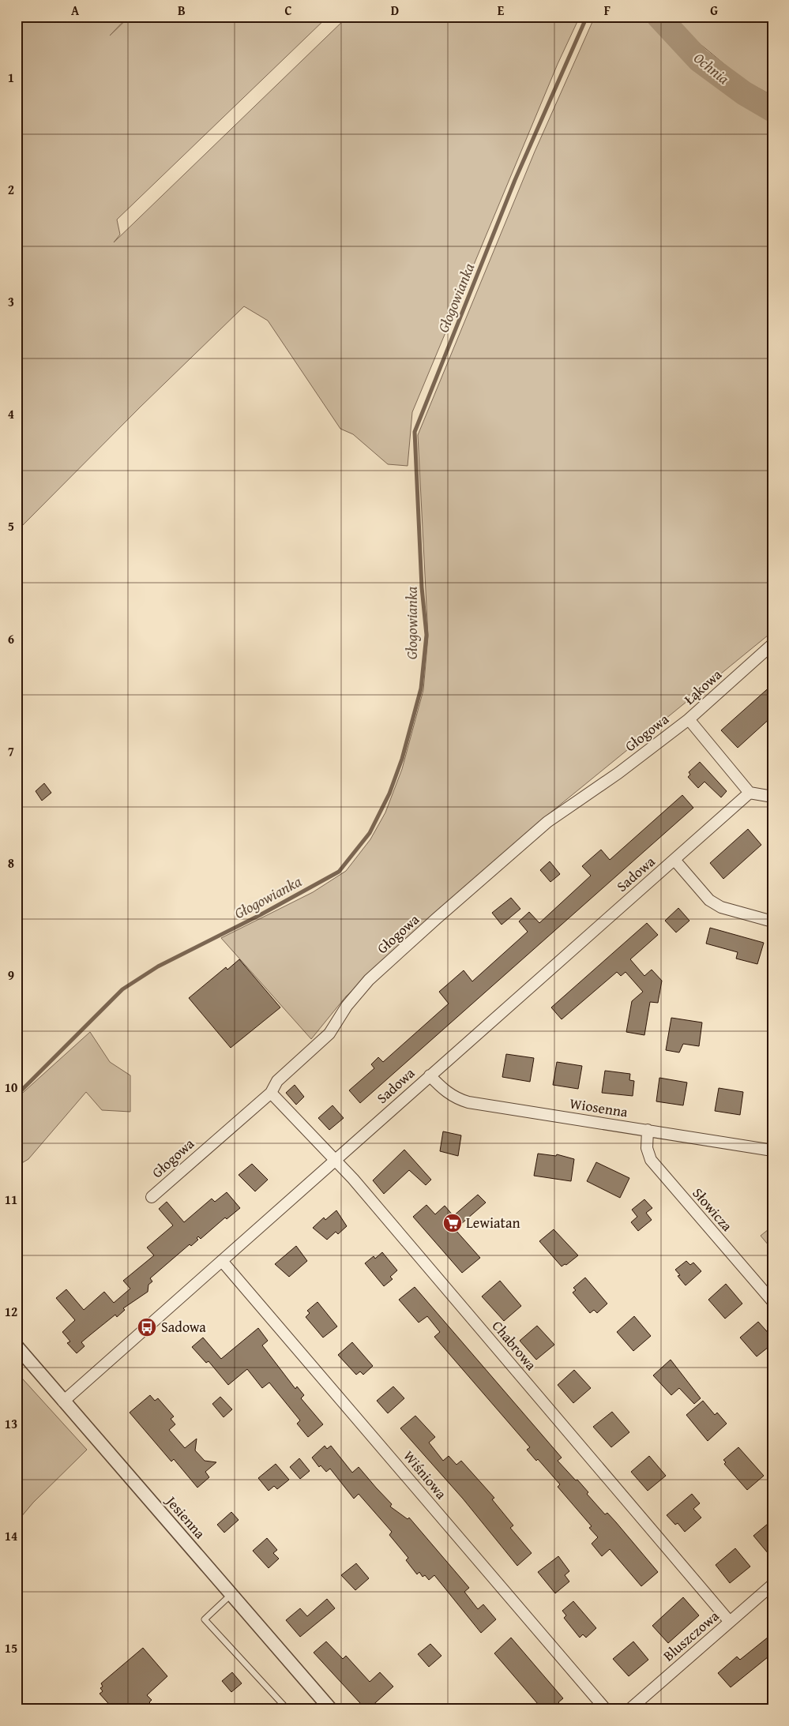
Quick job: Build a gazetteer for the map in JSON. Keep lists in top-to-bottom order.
{
  "streets": {
    "street": [
      "Łąkowa",
      "Głogowa",
      "Sadowa",
      "Wiosenna",
      "Słowicza",
      "Chabrowa",
      "Wiśniowa",
      "Jesienna",
      "Bluszczowa"
    ]
  },
  "crossings": [
    ["Łąkowa", "Głogowa"],
    ["Łąkowa", "Sadowa"],
    ["Głogowa", "Chabrowa"],
    ["Sadowa", "Wiosenna"],
    ["Sadowa", "Chabrowa"],
    ["Sadowa", "Wiśniowa"],
    ["Sadowa", "Jesienna"],
    ["Wiosenna", "Słowicza"],
    ["Chabrowa", "Bluszczowa"]
  ],
  "water": ["Ochnia", "Głogowianka"],
  "places": {
    "supermarket": ["Lewiatan"],
    "bus stop": ["Sadowa"]
  },
  "grid": {
    "columns": [
      "A",
      "B",
      "C",
      "D",
      "E",
      "F",
      "G"
    ],
    "rows": [
      "1",
      "2",
      "3",
      "4",
      "5",
      "6",
      "7",
      "8",
      "9",
      "10",
      "11",
      "12",
      "13",
      "14",
      "15"
    ]
  }
}
